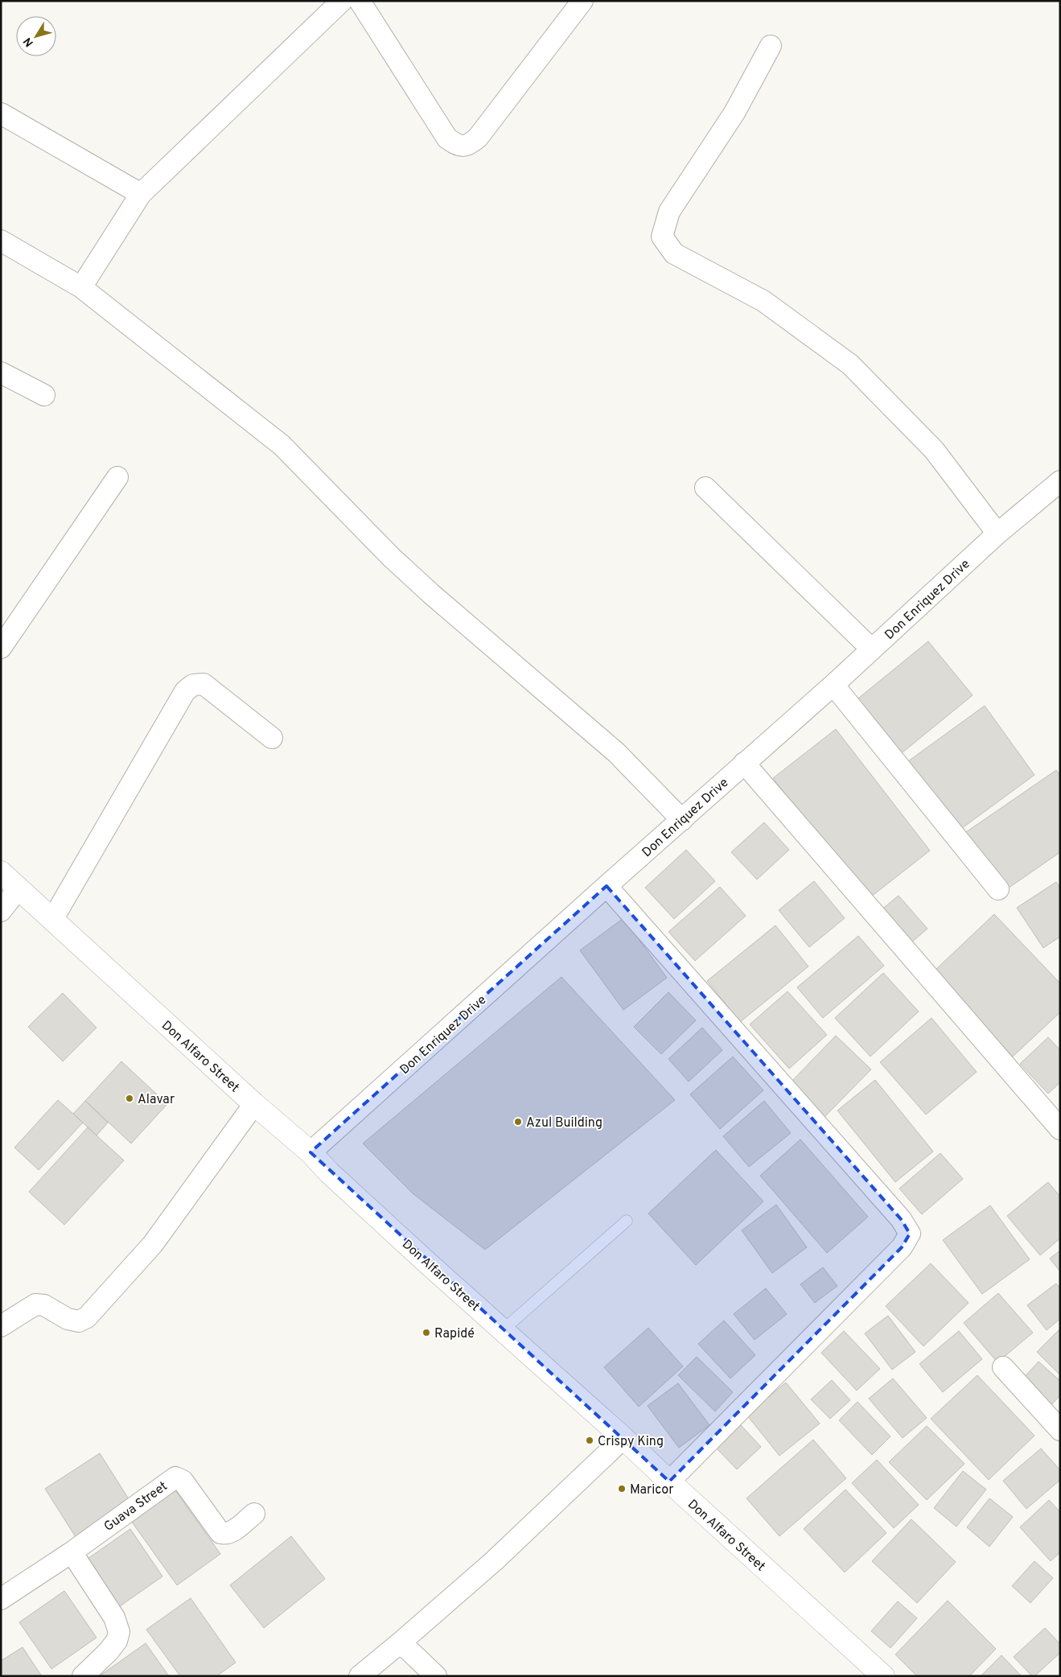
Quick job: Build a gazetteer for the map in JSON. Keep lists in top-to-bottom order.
{
  "streets": {
    "main road": ["Don Alfaro Street"],
    "street": ["Don Enriquez Drive", "Guava Street"]
  },
  "crossings": [
    ["Don Enriquez Drive", "Don Alfaro Street"]
  ],
  "places": [
    "Alavar",
    "Azul Building",
    "Rapidé",
    "Crispy King",
    "Maricor"
  ],
  "north": "bottom left"
}
